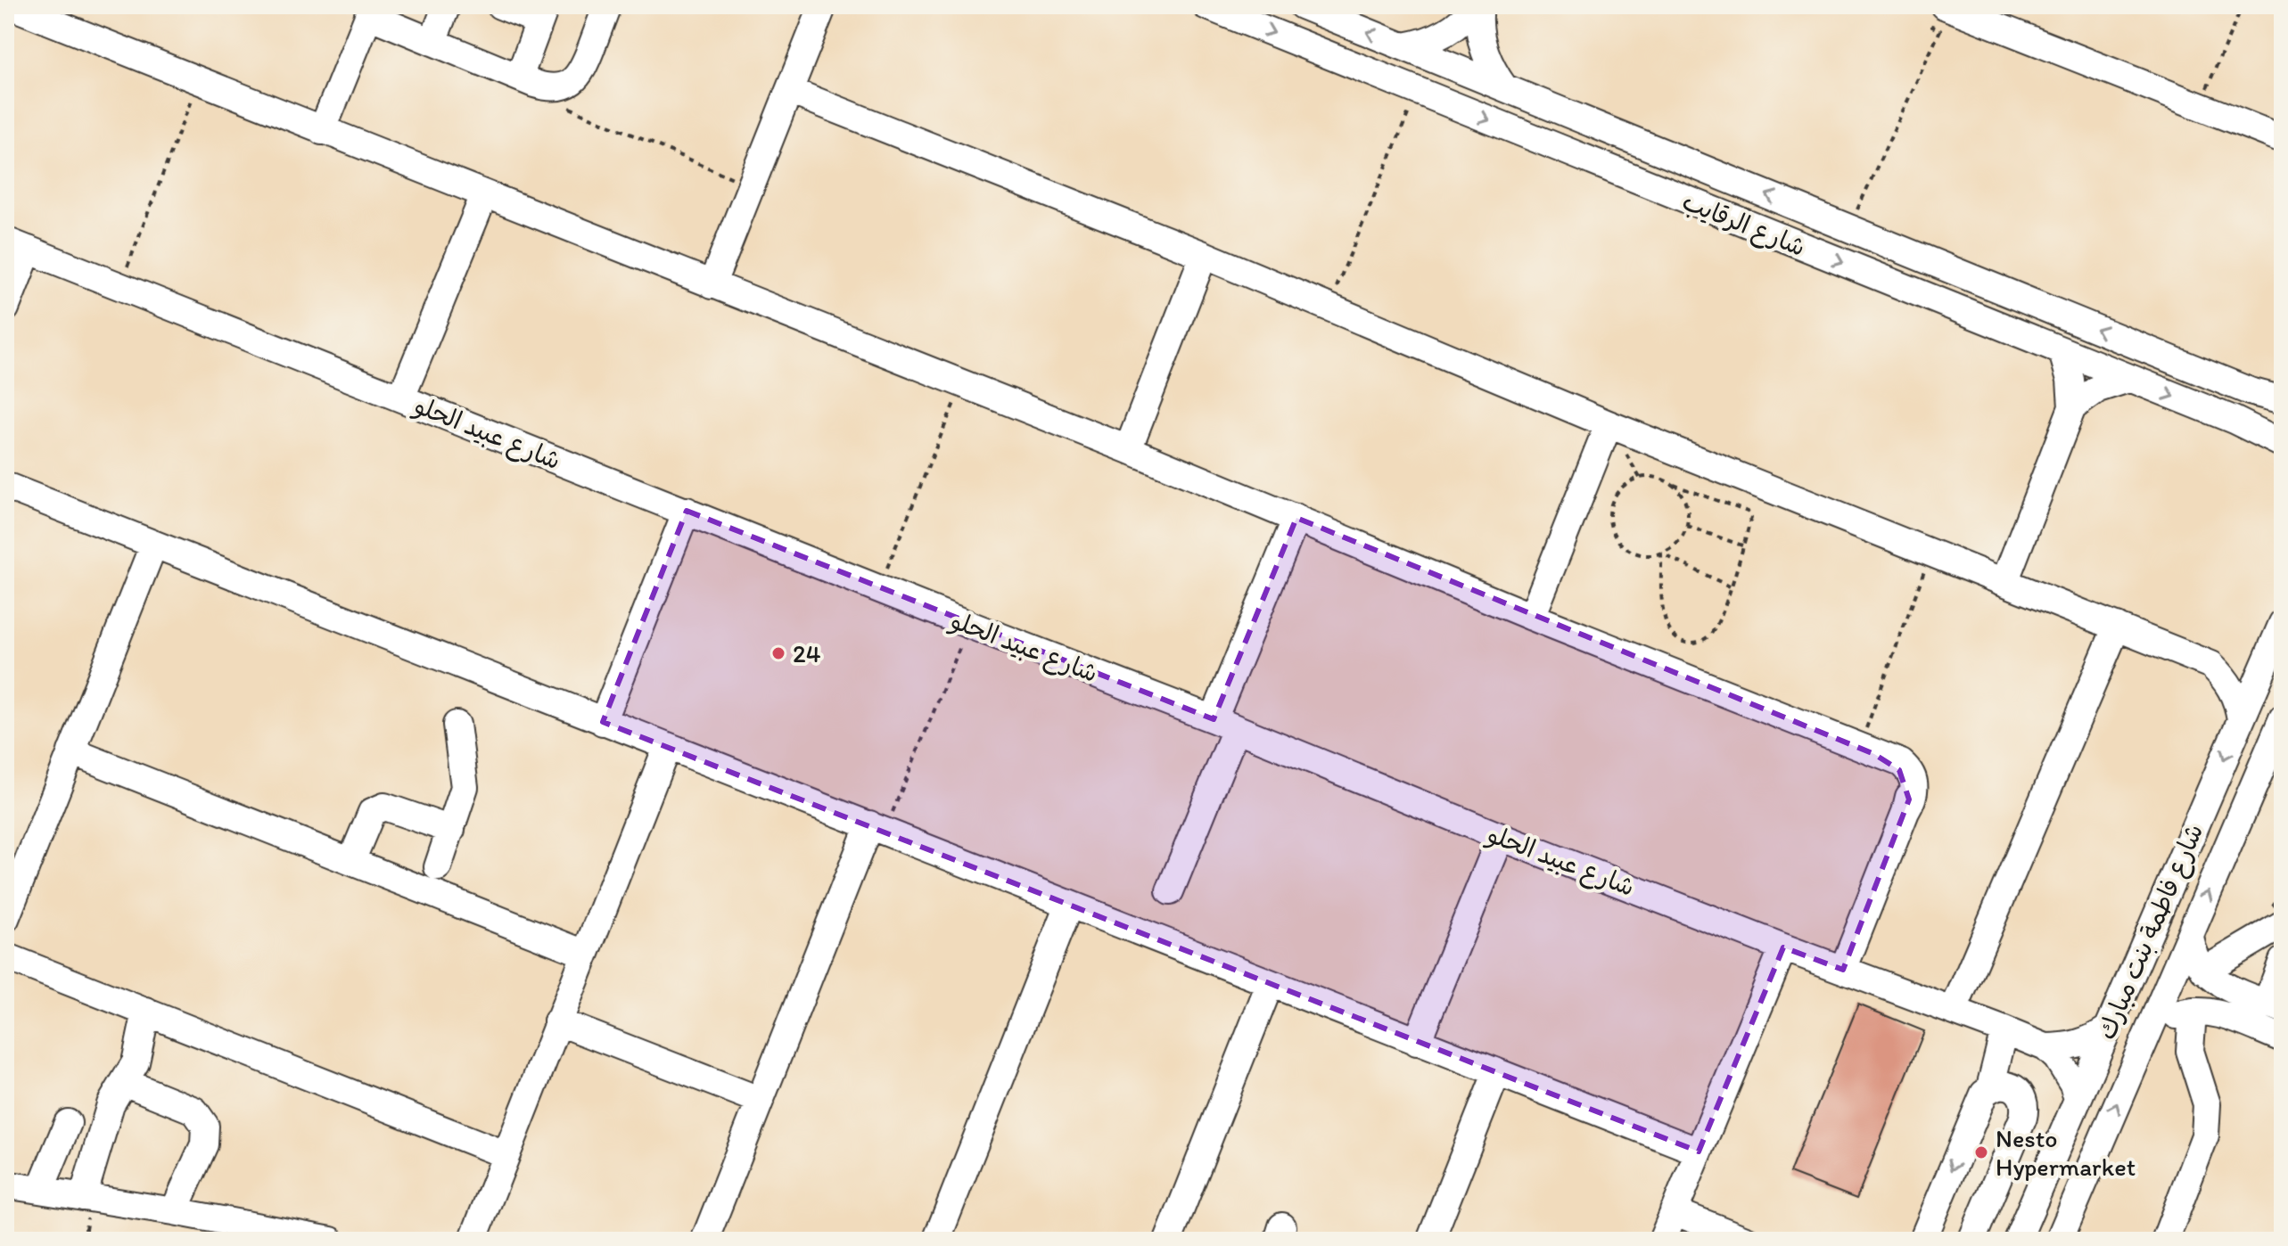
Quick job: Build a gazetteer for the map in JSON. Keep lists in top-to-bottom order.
{
  "streets": {
    "street": ["شارع الرقايب", "شارع عبيد الحلو", "شارع فاطمة بنت مبارك"]
  },
  "crossings": [
    ["شارع عبيد الحلو", "شارع فاطمة بنت مبارك"]
  ],
  "places": ["24", "Nesto Hypermarket"]
}
